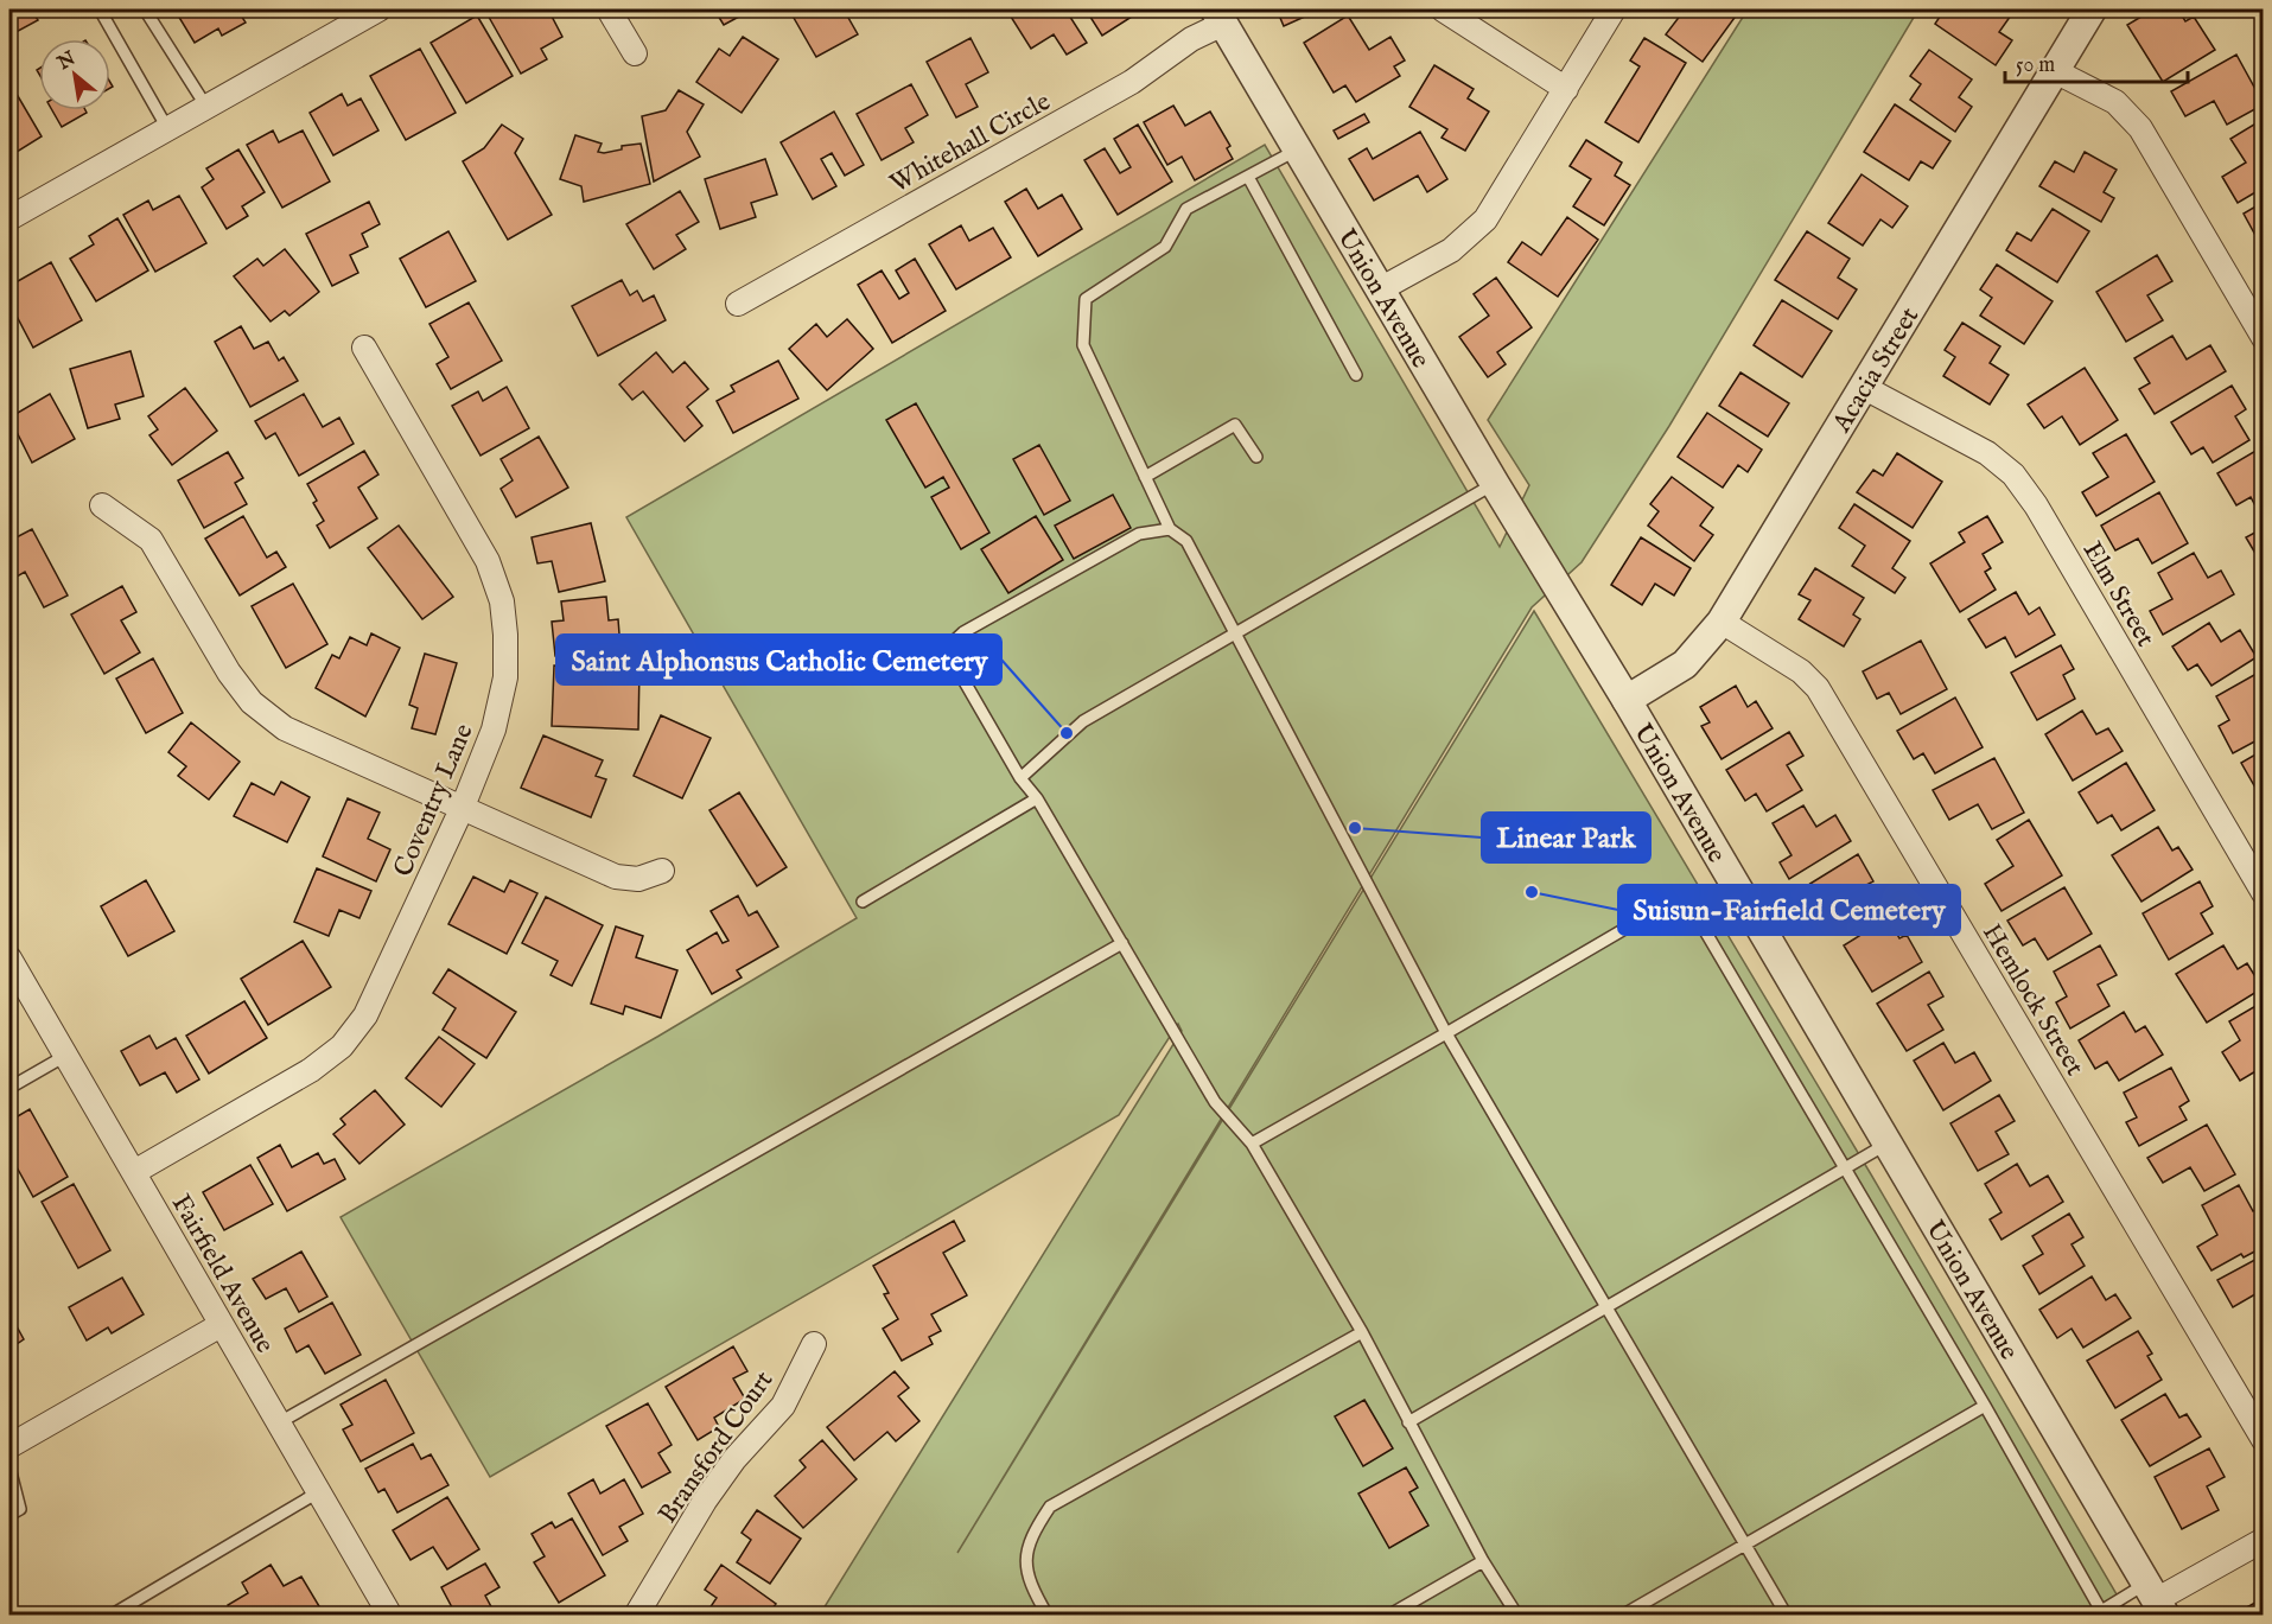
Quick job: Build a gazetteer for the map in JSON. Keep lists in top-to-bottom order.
{
  "streets": {
    "street": [
      "Whitehall Circle",
      "Union Avenue",
      "Acacia Street",
      "Elm Street",
      "Coventry Lane",
      "Hemlock Street",
      "Fairfield Avenue",
      "Bransford Court"
    ]
  },
  "crossings": [
    ["Whitehall Circle", "Union Avenue"],
    ["Union Avenue", "Acacia Street"],
    ["Acacia Street", "Elm Street"],
    ["Acacia Street", "Hemlock Street"],
    ["Coventry Lane", "Fairfield Avenue"]
  ],
  "places": ["Saint Alphonsus Catholic Cemetery", "Linear Park", "Suisun-Fairfield Cemetery"],
  "scale_bar": "50 m",
  "north": "top left"
}
